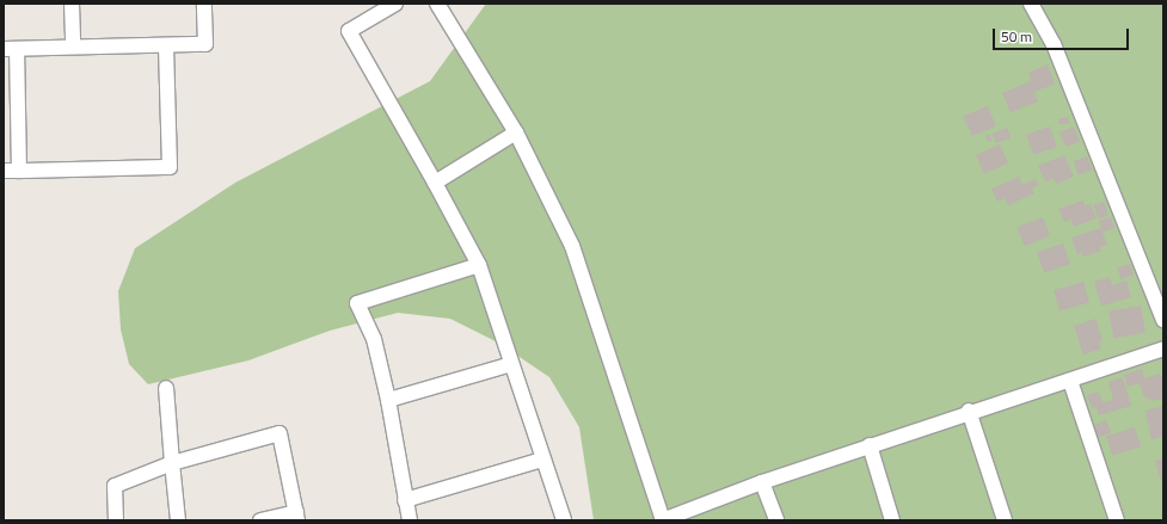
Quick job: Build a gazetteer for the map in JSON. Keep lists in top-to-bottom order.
{
  "scale_bar": "50 m"
}
